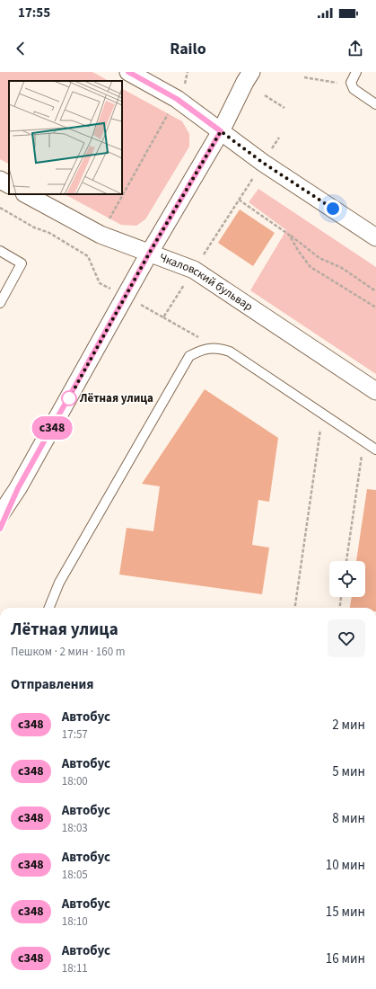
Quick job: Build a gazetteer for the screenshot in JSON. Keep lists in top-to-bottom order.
{
  "streets": {
    "street": ["Чкаловский бульвар"]
  },
  "places": ["Лётная улица"],
  "lines": ["bus line с348"],
  "page": {
    "status": "17:55",
    "header": "Railo",
    "on_map": "с348",
    "heading": [
      ["Лётная улица", "Пешком · 2 мин · 160 m"],
      "Отправления"
    ],
    "list": [
      {
        "mark": "с348",
        "name": "Автобус",
        "note": "17:57",
        "value": "2 мин"
      },
      {
        "mark": "с348",
        "name": "Автобус",
        "note": "18:00",
        "value": "5 мин"
      },
      {
        "mark": "с348",
        "name": "Автобус",
        "note": "18:03",
        "value": "8 мин"
      },
      {
        "mark": "с348",
        "name": "Автобус",
        "note": "18:05",
        "value": "10 мин"
      },
      {
        "mark": "с348",
        "name": "Автобус",
        "note": "18:10",
        "value": "15 мин"
      },
      {
        "mark": "с348",
        "name": "Автобус",
        "note": "18:11",
        "value": "16 мин"
      }
    ]
  }
}
